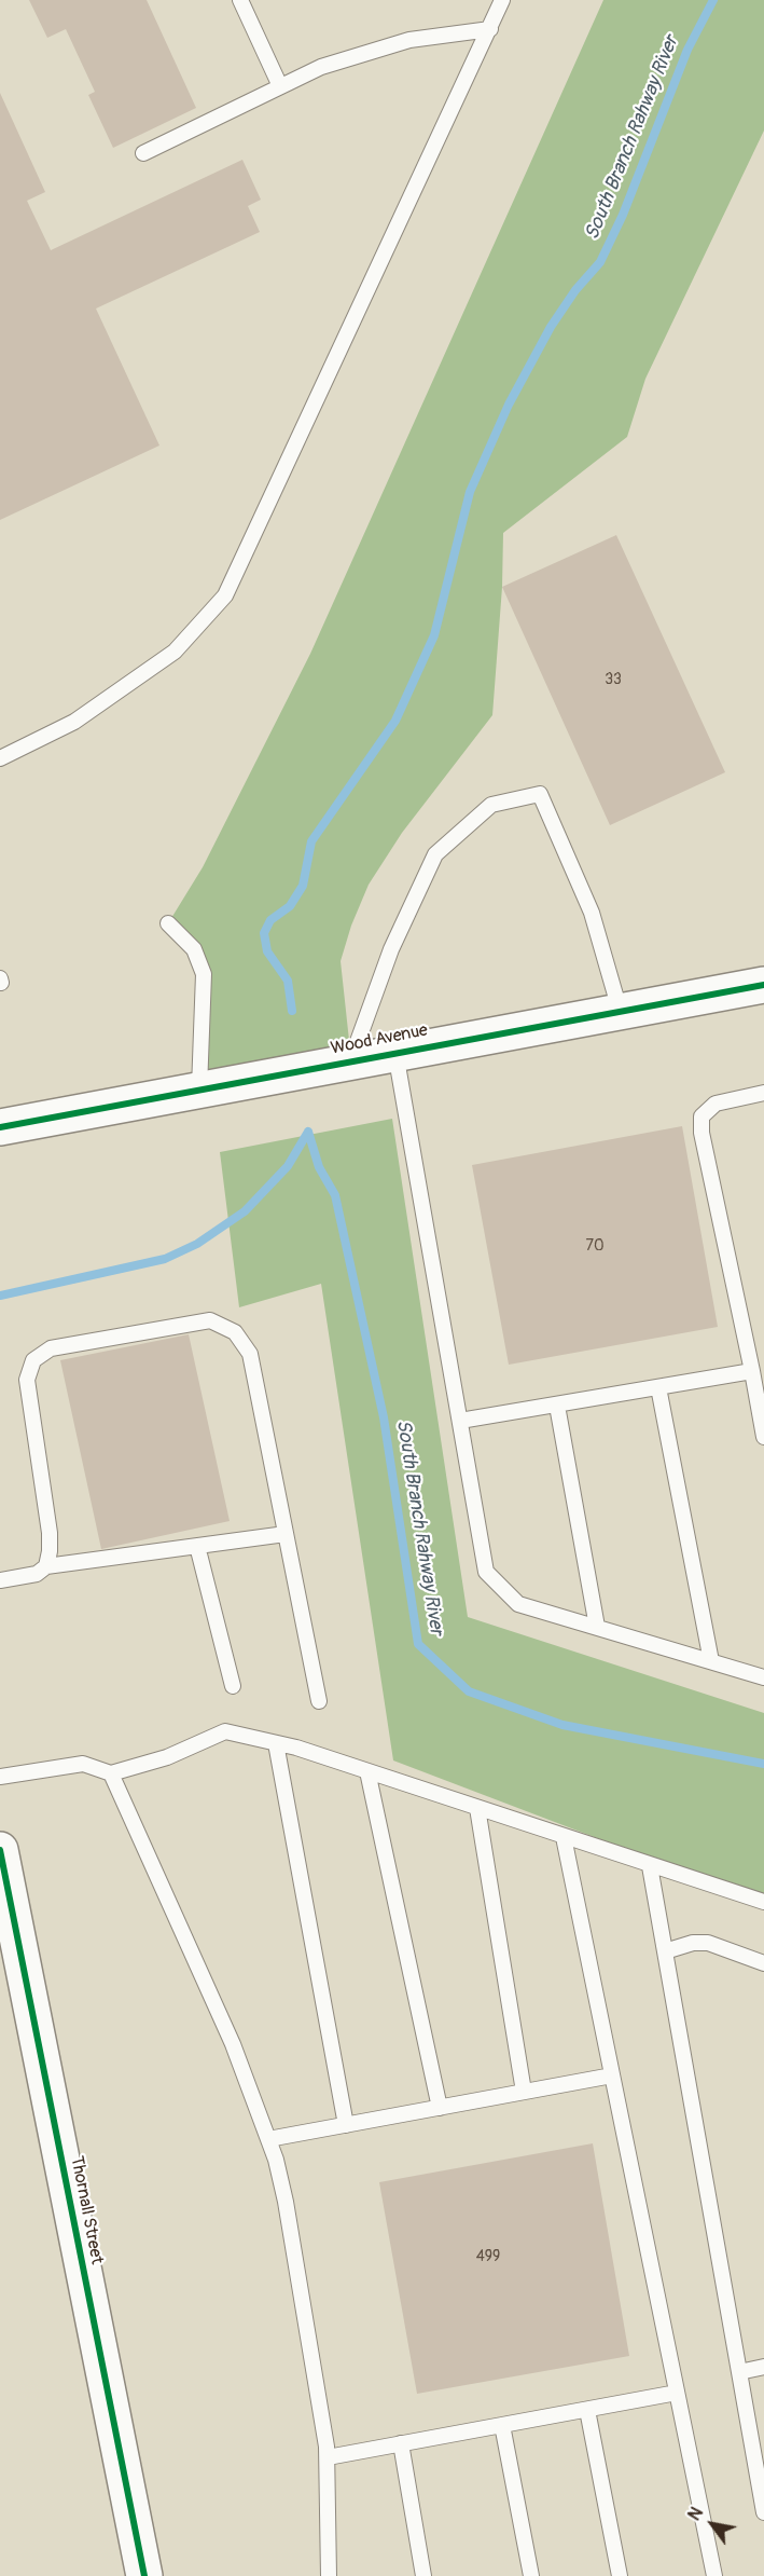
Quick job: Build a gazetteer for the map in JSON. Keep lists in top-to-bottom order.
{
  "streets": {
    "street": ["Wood Avenue", "Thornall Street"]
  },
  "water": ["South Branch Rahway River"],
  "house_numbers": ["33", "70", "499"],
  "north": "top left"
}
